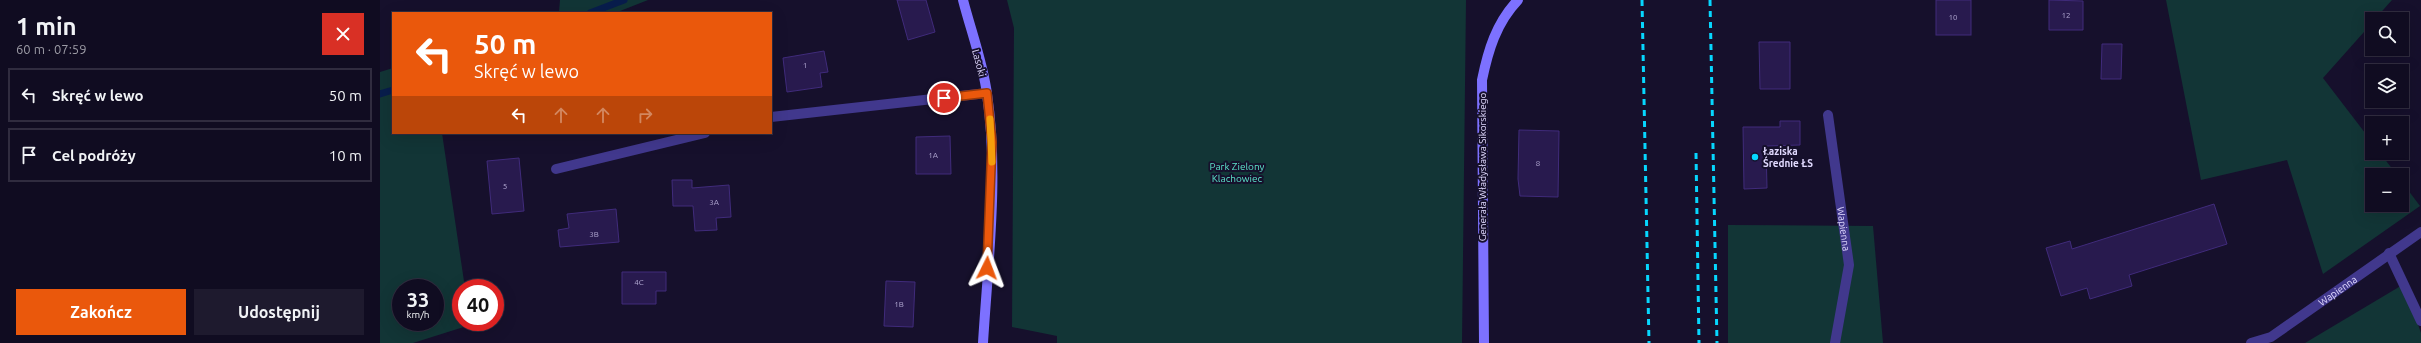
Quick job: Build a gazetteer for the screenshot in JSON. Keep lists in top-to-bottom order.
{
  "streets": {
    "street": ["Lasoki", "Generała Władysława Sikorskiego", "Wapienna"]
  },
  "parks": ["Park Zielony Klachowiec"],
  "places": ["Łaziska Średnie ŁS"],
  "house_numbers": [
    "12",
    "10",
    "1",
    "1A",
    "8",
    "5",
    "3A",
    "3B",
    "4C",
    "1B"
  ],
  "page": {
    "heading": ["1 min", "60 m · 07:59"],
    "map_buttons": ["+", "−"],
    "turn": ["50 m", "Skręć w lewo"],
    "list": [
      {
        "name": "Skręć w lewo",
        "value": "50 m"
      },
      {
        "name": "Cel podróży",
        "value": "10 m"
      }
    ],
    "speed": "33 km/h",
    "limit": "40",
    "buttons": ["Zakończ", "Udostępnij"]
  }
}
